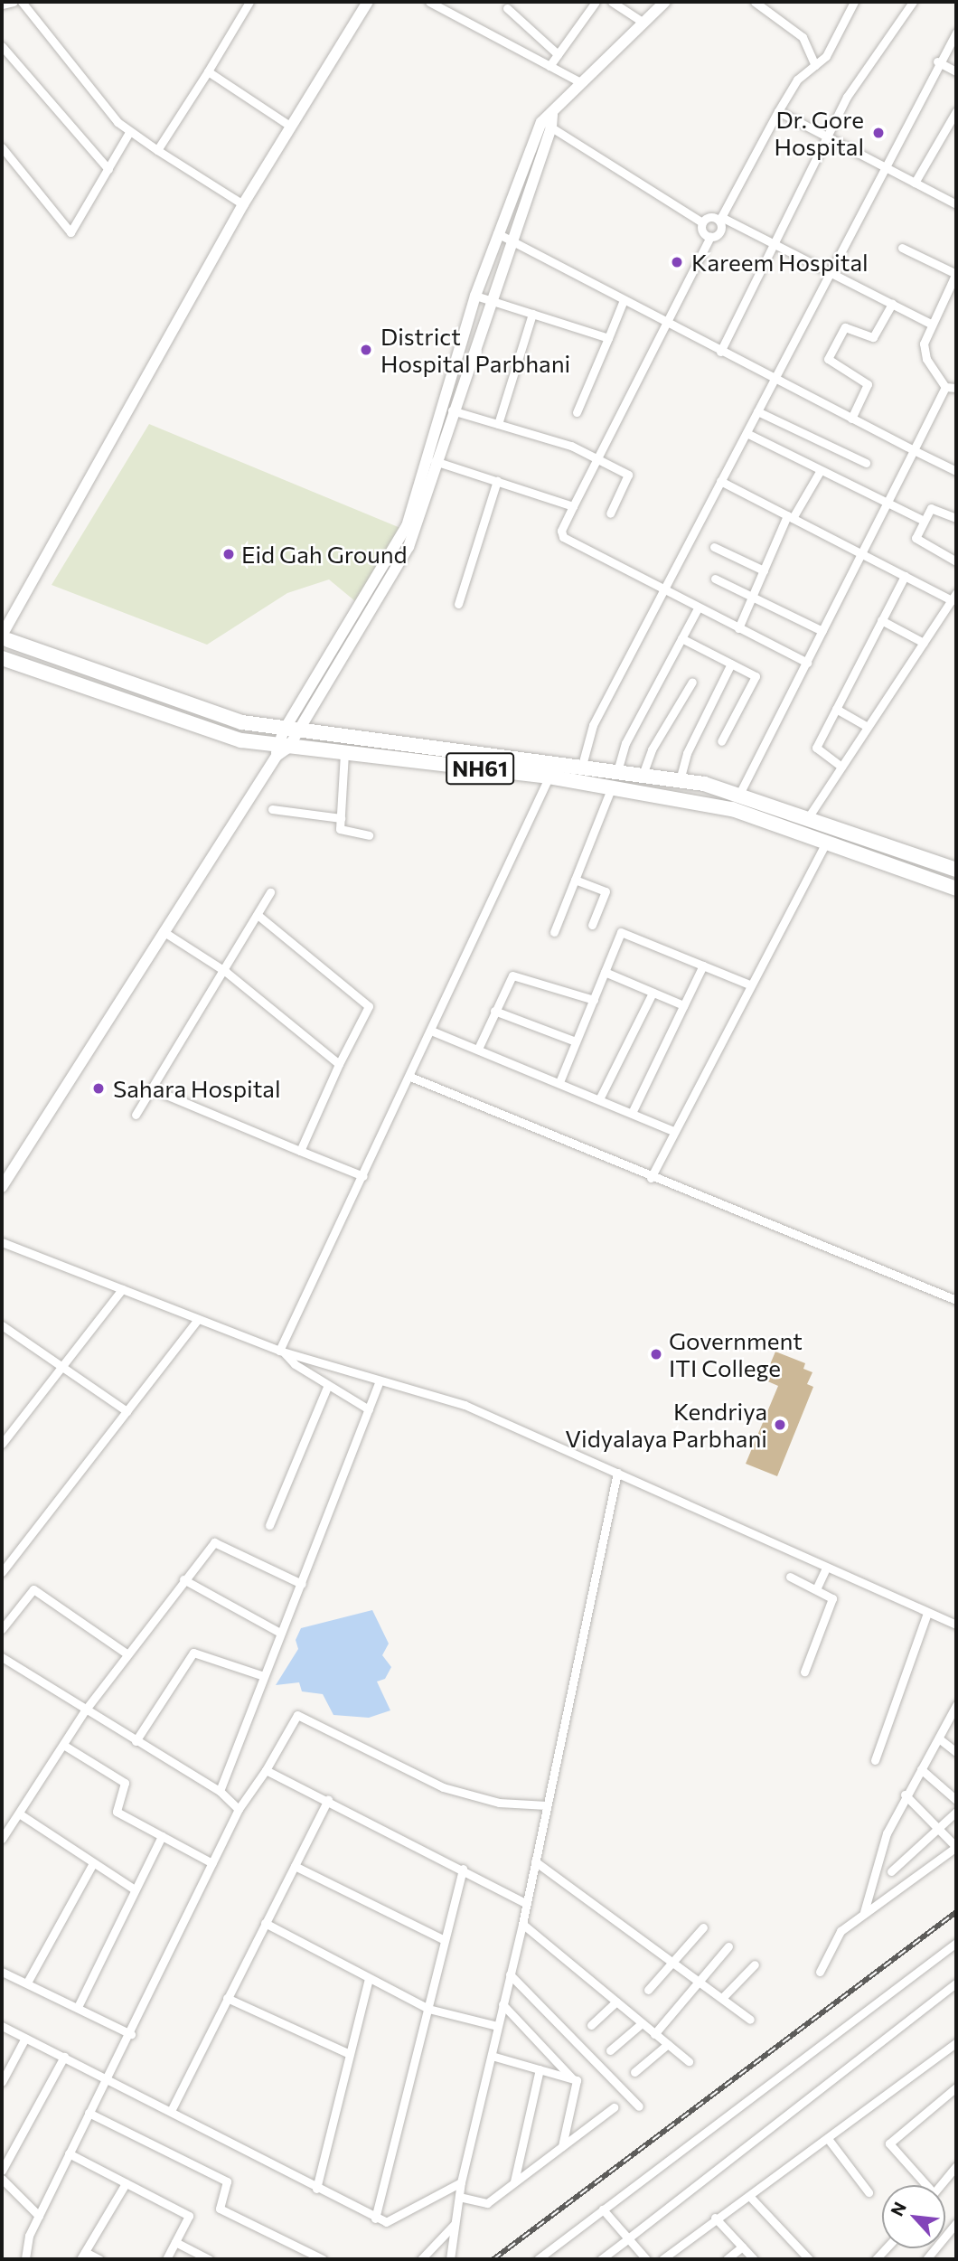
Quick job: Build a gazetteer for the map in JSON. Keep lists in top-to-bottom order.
{
  "streets": {
    "highway": ["NH61"]
  },
  "places": [
    "Dr. Gore Hospital",
    "Kareem Hospital",
    "District Hospital Parbhani",
    "Eid Gah Ground",
    "Sahara Hospital",
    "Government ITI College",
    "Kendriya Vidyalaya Parbhani"
  ],
  "north": "top left"
}
